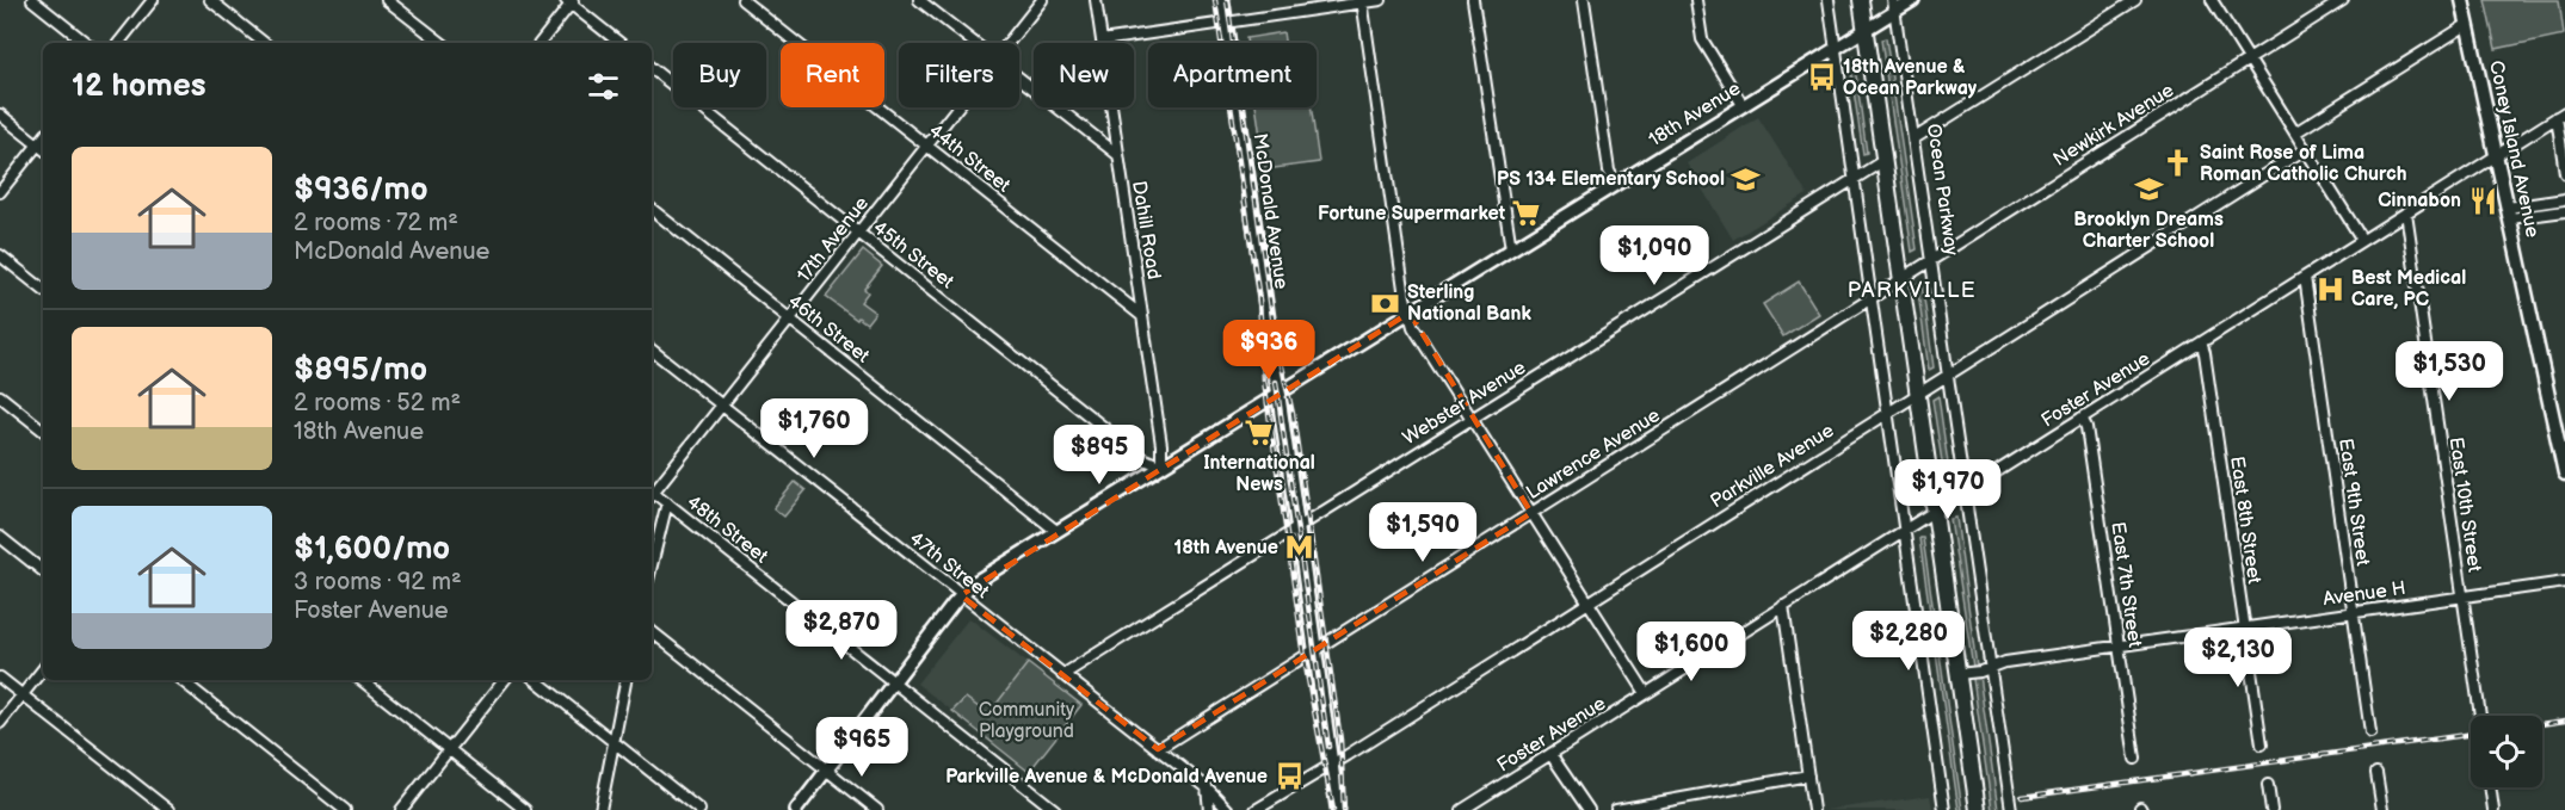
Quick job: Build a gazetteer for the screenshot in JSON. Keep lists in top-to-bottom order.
{
  "streets": {
    "main road": ["Coney Island Avenue", "McDonald Avenue"],
    "street": [
      "18th Avenue",
      "Newkirk Avenue",
      "44th Street",
      "Ocean Parkway",
      "Dahill Road",
      "17th Avenue",
      "45th Street",
      "46th Street",
      "Foster Avenue",
      "Webster Avenue",
      "Lawrence Avenue",
      "Parkville Avenue",
      "East 9th Street",
      "East 10th Street",
      "East 8th Street",
      "48th Street",
      "47th Street",
      "East 7th Street",
      "Avenue H"
    ]
  },
  "crossings": [
    ["18th Avenue", "Ocean Parkway"],
    ["18th Avenue", "McDonald Avenue"],
    ["18th Avenue", "Dahill Road"],
    ["18th Avenue", "45th Street"],
    ["18th Avenue", "46th Street"],
    ["18th Avenue", "48th Street"],
    ["18th Avenue", "47th Street"],
    ["Newkirk Avenue", "Ocean Parkway"],
    ["Newkirk Avenue", "Lawrence Avenue"],
    ["Coney Island Avenue", "Foster Avenue"],
    ["44th Street", "Dahill Road"],
    ["44th Street", "17th Avenue"],
    ["Ocean Parkway", "Foster Avenue"],
    ["Ocean Parkway", "Parkville Avenue"],
    ["Ocean Parkway", "Avenue H"],
    ["McDonald Avenue", "Webster Avenue"],
    ["McDonald Avenue", "Lawrence Avenue"],
    ["McDonald Avenue", "Parkville Avenue"],
    ["Dahill Road", "45th Street"],
    ["17th Avenue", "45th Street"],
    ["17th Avenue", "46th Street"],
    ["17th Avenue", "47th Street"],
    ["Foster Avenue", "East 9th Street"],
    ["Foster Avenue", "East 10th Street"],
    ["Foster Avenue", "East 8th Street"],
    ["Foster Avenue", "East 7th Street"],
    ["Webster Avenue", "47th Street"],
    ["Lawrence Avenue", "47th Street"],
    ["East 9th Street", "Avenue H"],
    ["East 10th Street", "Avenue H"],
    ["East 8th Street", "Avenue H"],
    ["East 7th Street", "Avenue H"]
  ],
  "districts": ["PARKVILLE"],
  "parks": ["Community Playground"],
  "places": {
    "bus stop": ["18th Avenue & Ocean Parkway", "Parkville Avenue & McDonald Avenue"],
    "church": ["Saint Rose of Lima Roman Catholic Church"],
    "school or university": ["PS 134 Elementary School", "Brooklyn Dreams Charter School"],
    "restaurant": ["Cinnabon"],
    "supermarket": ["Fortune Supermarket", "International News"],
    "hospital": ["Best Medical Care, PC"],
    "bank": ["Sterling National Bank"],
    "metro station": ["18th Avenue"]
  },
  "page": {
    "chip": [
      "Buy",
      "Rent",
      "Filters",
      "New",
      "Apartment"
    ],
    "heading": "12 homes",
    "list": [
      {
        "name": "$936/mo",
        "note": "2 rooms · 72 m² · McDonald Avenue"
      },
      {
        "name": "$895/mo",
        "note": "2 rooms · 52 m² · 18th Avenue"
      },
      {
        "name": "$1,600/mo",
        "note": "3 rooms · 92 m² · Foster Avenue"
      }
    ],
    "price": [
      "$1,090",
      "$936",
      "$1,530",
      "$1,760",
      "$895",
      "$1,970",
      "$1,590",
      "$2,870",
      "$2,280",
      "$1,600",
      "$2,130",
      "$965"
    ]
  }
}
